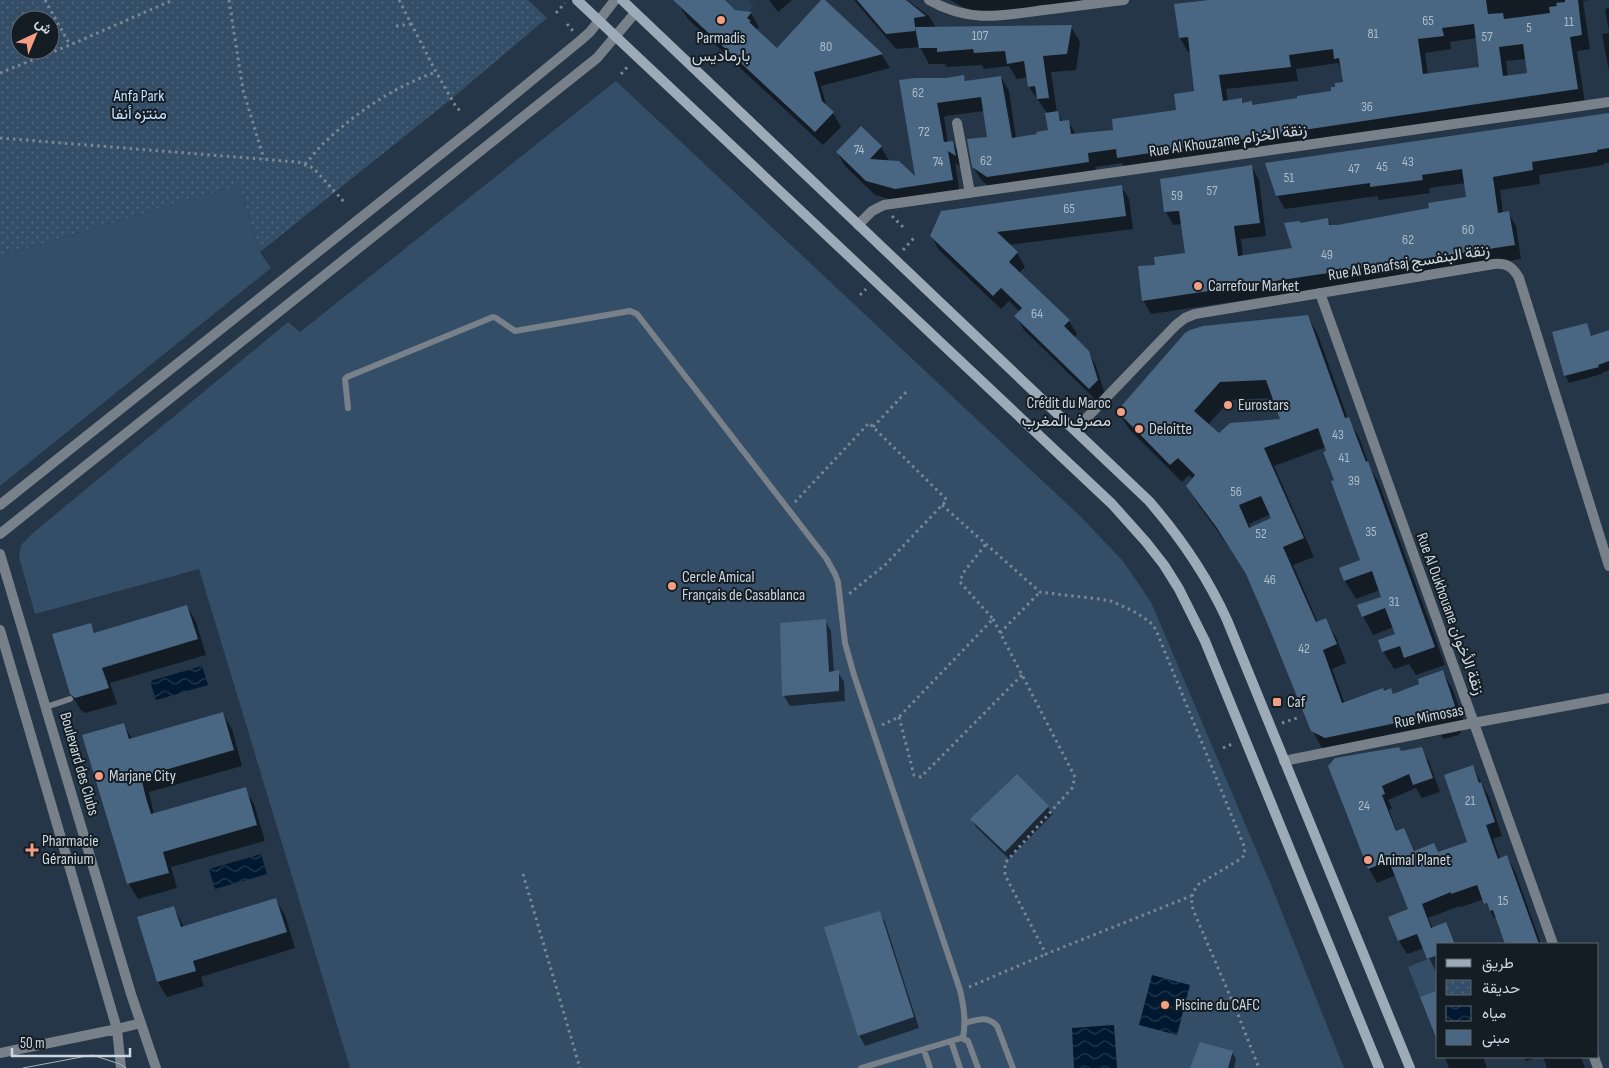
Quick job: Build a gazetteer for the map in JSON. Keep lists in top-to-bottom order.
{
  "streets": {
    "street": [
      "Rue Al Khouzame زنقة الخزام",
      "Rue Al Banafsaj زنقة البنفسج",
      "Rue Al Oukhouane زنقة الأخوان",
      "Rue Mimosas",
      "Boulevard des Clubs"
    ]
  },
  "crossings": [
    ["Rue Al Banafsaj زنقة البنفسج", "Rue Al Oukhouane زنقة الأخوان"],
    ["Rue Al Oukhouane زنقة الأخوان", "Rue Mimosas"]
  ],
  "parks": ["Anfa Park منتزه أنفا"],
  "places": {
    "other": [
      "Parmadis بارماديس",
      "Carrefour Market",
      "Eurostars",
      "Crédit du Maroc مصرف المغرب",
      "Deloitte",
      "Cercle Amical Français de Casablanca",
      "Marjane City",
      "Animal Planet",
      "Piscine du CAFC"
    ],
    "transit": ["Caf"],
    "health": ["Pharmacie Géranium"]
  },
  "house_numbers": [
    "65",
    "11",
    "5",
    "81",
    "107",
    "57",
    "80",
    "62",
    "36",
    "72",
    "74",
    "62",
    "74",
    "43",
    "45",
    "47",
    "51",
    "57",
    "59",
    "65",
    "60",
    "62",
    "49",
    "64",
    "43",
    "41",
    "39",
    "56",
    "35",
    "52",
    "46",
    "31",
    "42",
    "21",
    "24",
    "15"
  ],
  "legend": [
    "طريق",
    "حديقة",
    "مياه",
    "مبنى"
  ],
  "scale_bar": "50 m",
  "north": "top right"
}
